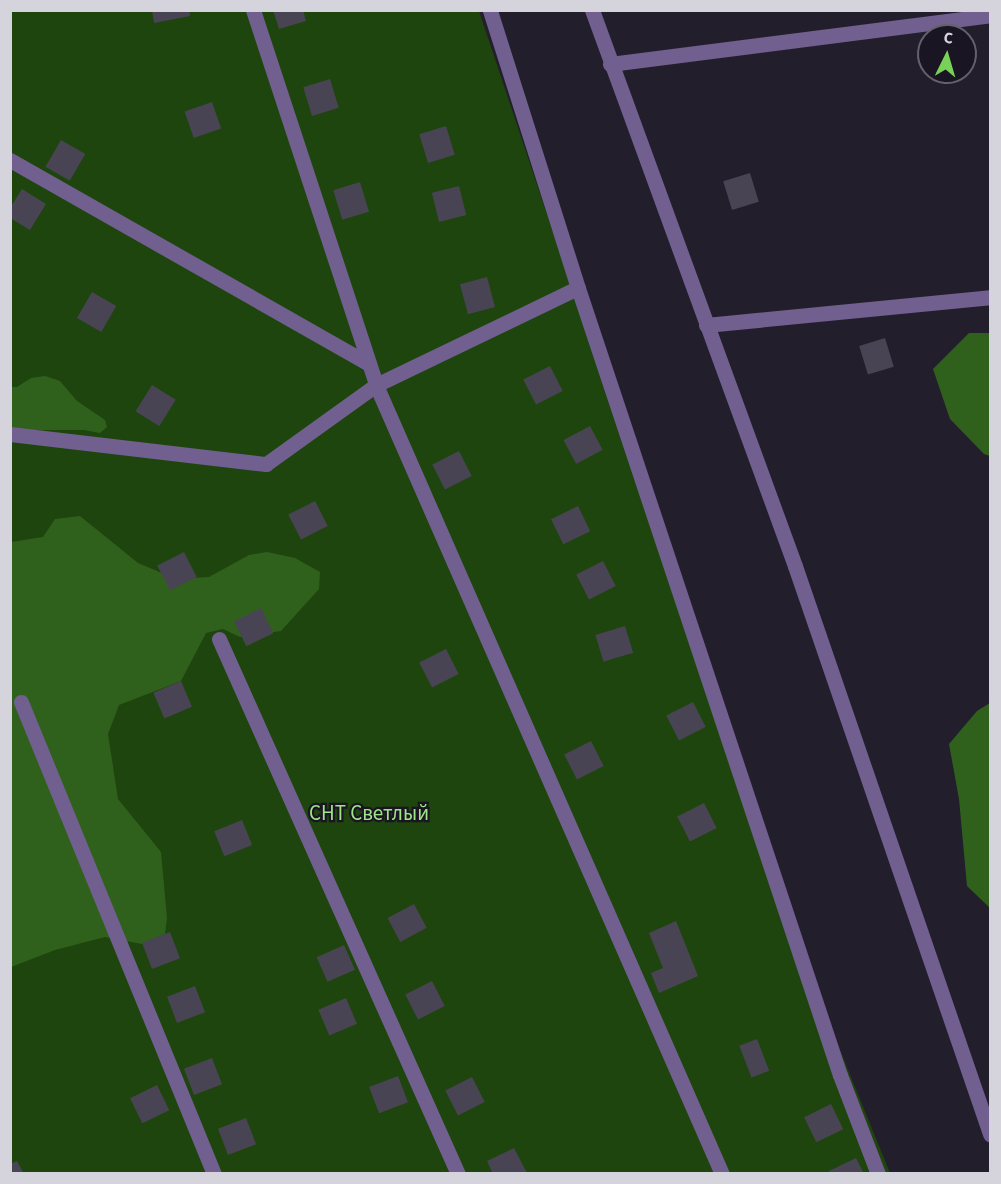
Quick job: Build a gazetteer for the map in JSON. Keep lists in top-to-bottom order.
{
  "parks": ["СНТ Светлый"],
  "north": "top"
}
